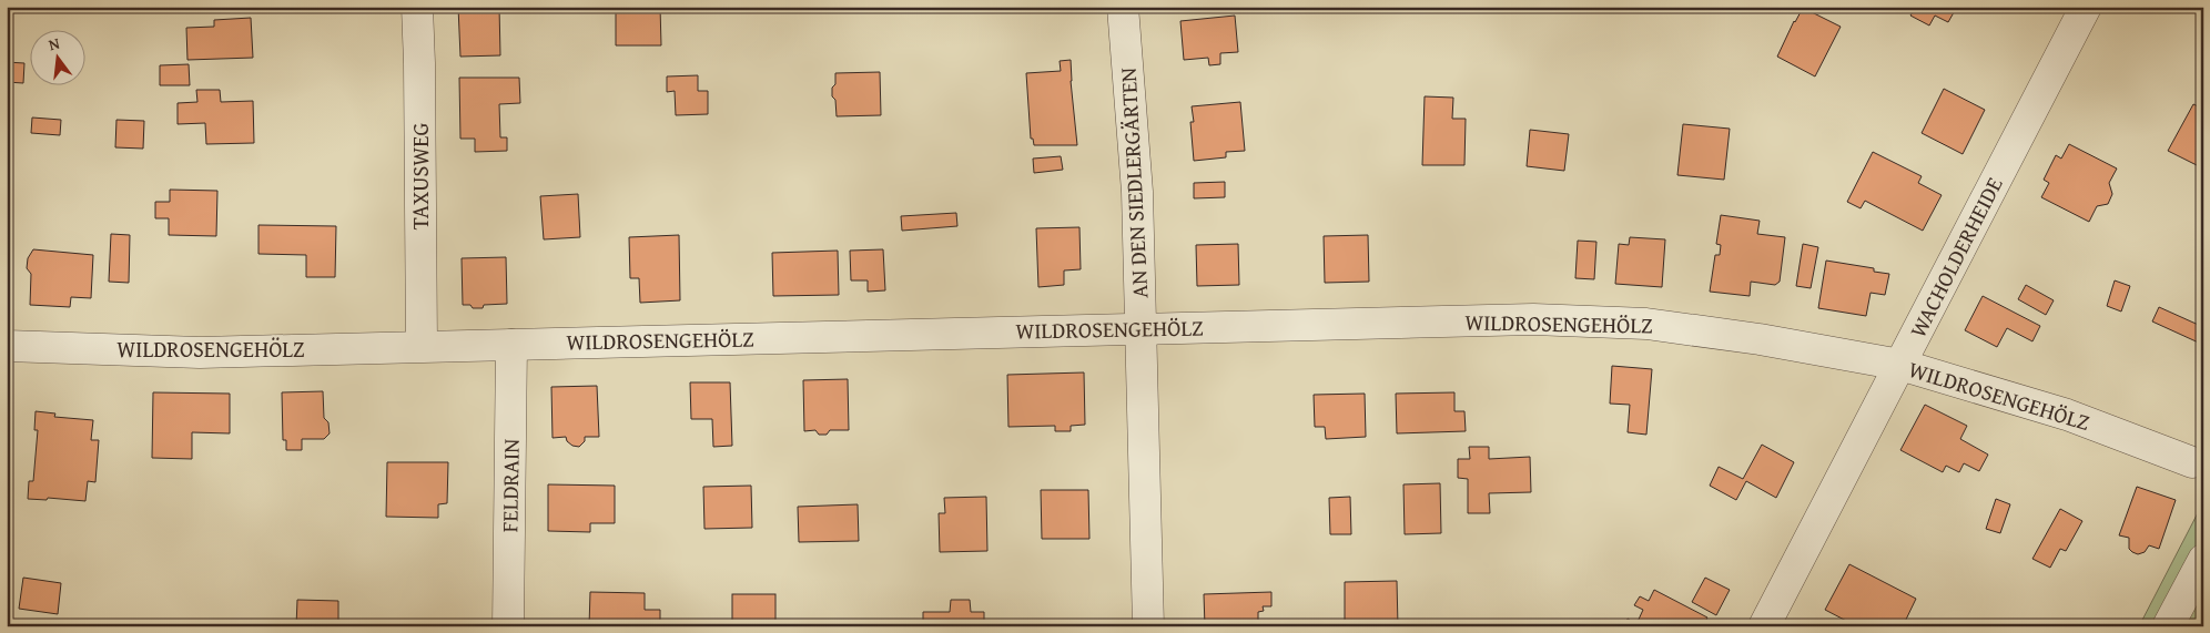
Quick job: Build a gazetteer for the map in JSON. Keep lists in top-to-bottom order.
{
  "streets": {
    "street": [
      "TAXUSWEG",
      "AN DEN SIEDLERGÄRTEN",
      "WACHOLDERHEIDE",
      "WILDROSENGEHÖLZ",
      "FELDRAIN"
    ]
  },
  "crossings": [
    ["TAXUSWEG", "WILDROSENGEHÖLZ"],
    ["AN DEN SIEDLERGÄRTEN", "WILDROSENGEHÖLZ"],
    ["WACHOLDERHEIDE", "WILDROSENGEHÖLZ"],
    ["WILDROSENGEHÖLZ", "FELDRAIN"]
  ],
  "north": "top"
}
